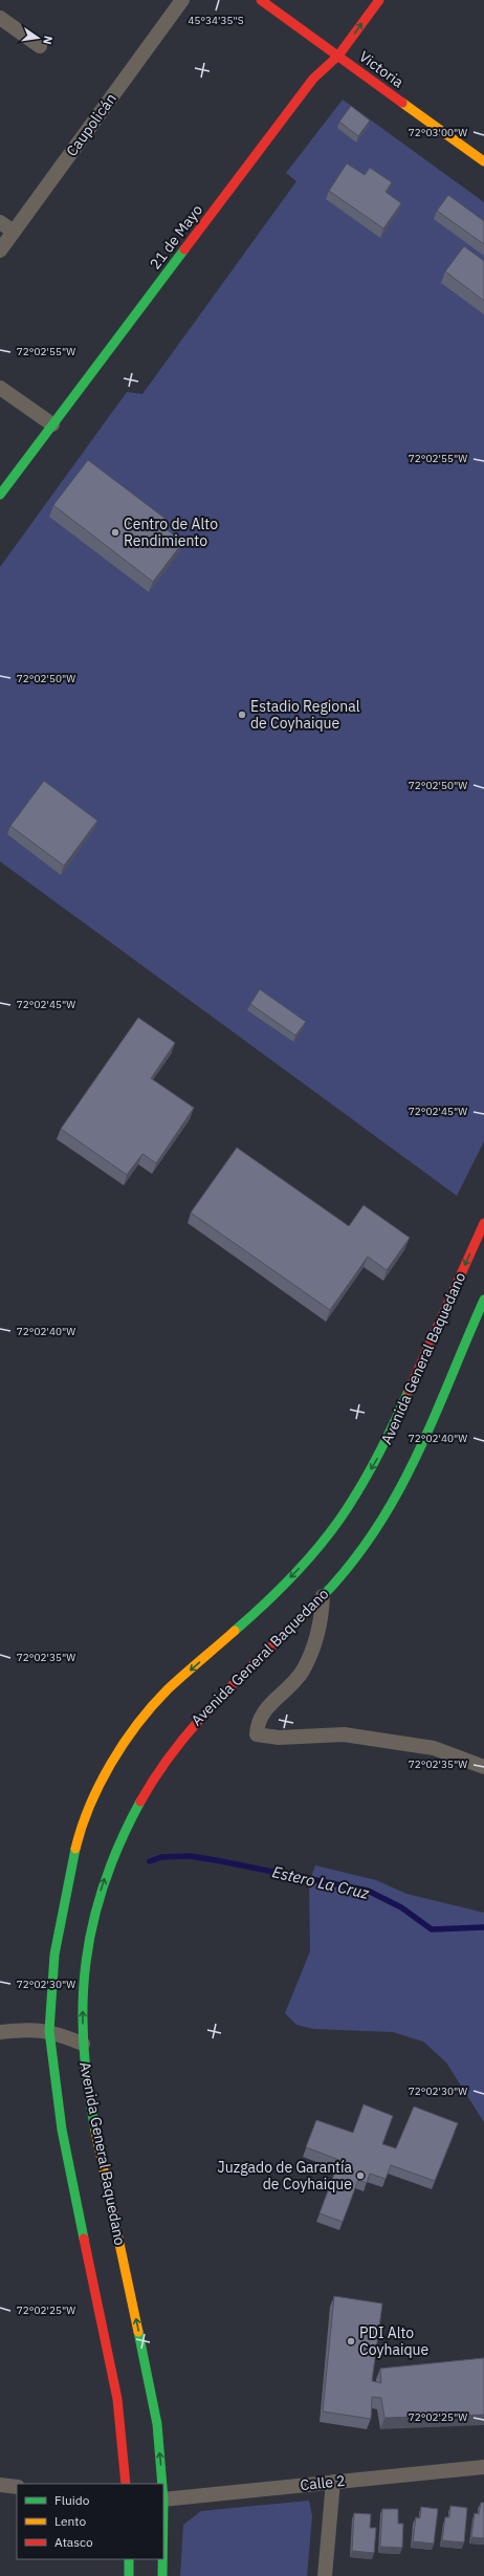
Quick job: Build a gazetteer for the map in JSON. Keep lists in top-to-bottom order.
{
  "streets": {
    "main road": ["Victoria", "21 de Mayo", "Avenida General Baquedano"],
    "street": ["Caupolicán", "Calle 2"]
  },
  "crossings": [
    ["Victoria", "21 de Mayo"]
  ],
  "water": ["Estero La Cruz"],
  "places": [
    "Centro de Alto Rendimiento",
    "Estadio Regional de Coyhaique",
    "Juzgado de Garantía de Coyhaique",
    "PDI Alto Coyhaique"
  ],
  "legend": ["Fluido", "Lento", "Atasco"],
  "north": "right",
  "coordinates": [
    "45°34'35\"S",
    "72°03'00\"W",
    "72°02'55\"W",
    "72°02'50\"W",
    "72°02'45\"W",
    "72°02'40\"W",
    "72°02'35\"W",
    "72°02'30\"W",
    "72°02'25\"W"
  ]
}
